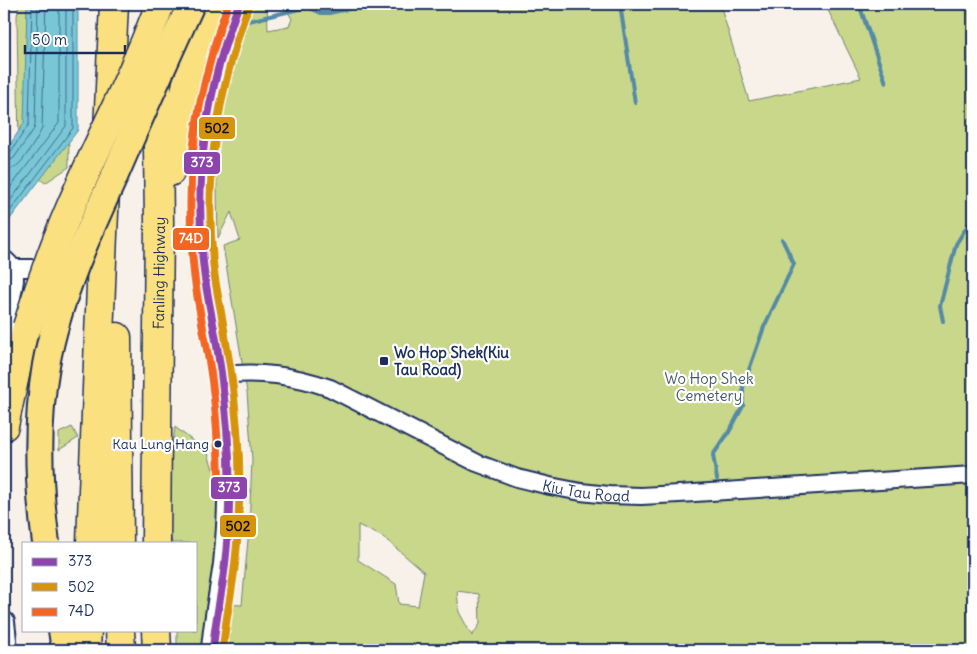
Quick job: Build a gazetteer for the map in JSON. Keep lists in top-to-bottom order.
{
  "streets": {
    "highway": ["Fanling Highway"],
    "street": ["Kiu Tau Road"]
  },
  "parks": ["Wo Hop Shek Cemetery"],
  "places": {
    "transit": ["Wo Hop Shek(Kiu Tau Road)"],
    "other": ["Kau Lung Hang"]
  },
  "lines": ["transit line 373", "transit line 74D", "transit line 502"],
  "legend": ["373", "502", "74D"],
  "scale_bar": "50 m"
}
